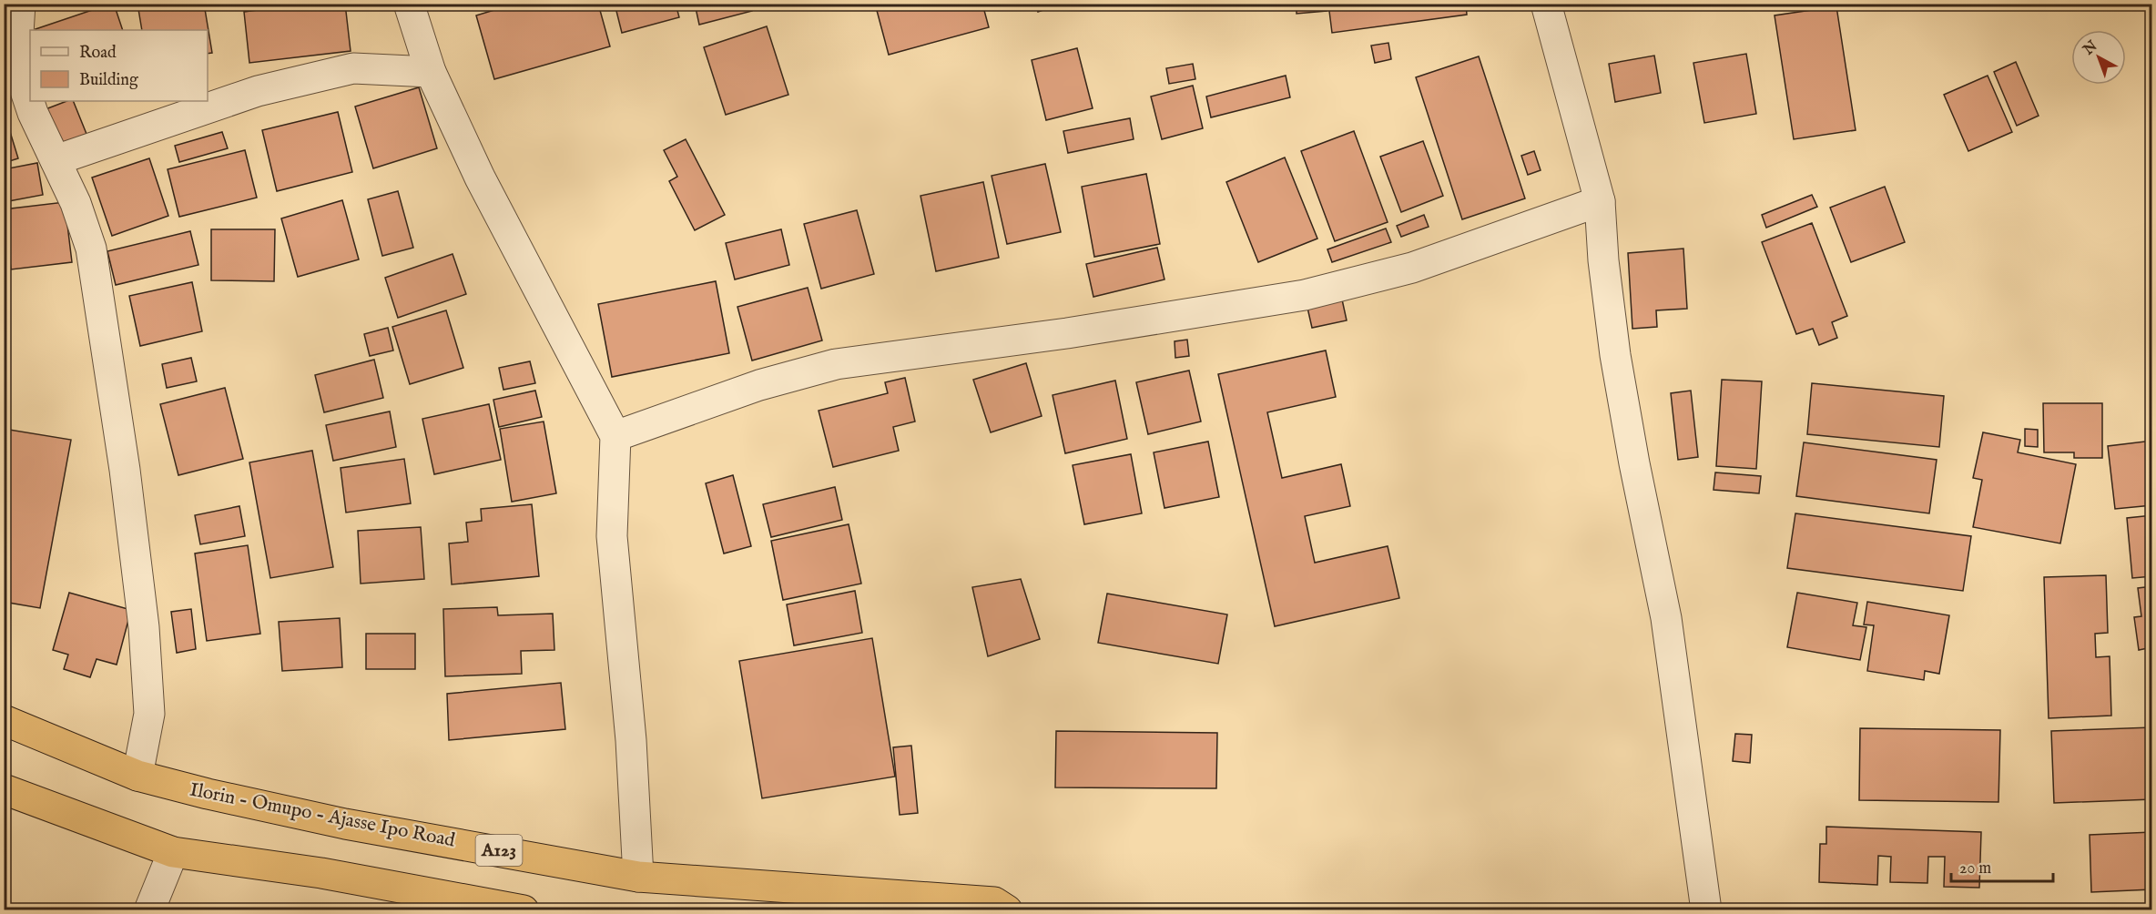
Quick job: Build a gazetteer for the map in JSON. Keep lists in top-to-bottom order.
{
  "streets": {
    "highway": ["Ilorin - Omupo - Ajasse Ipo Road", "A123"]
  },
  "legend": ["Road", "Building"],
  "scale_bar": "20 m",
  "north": "top left"
}
